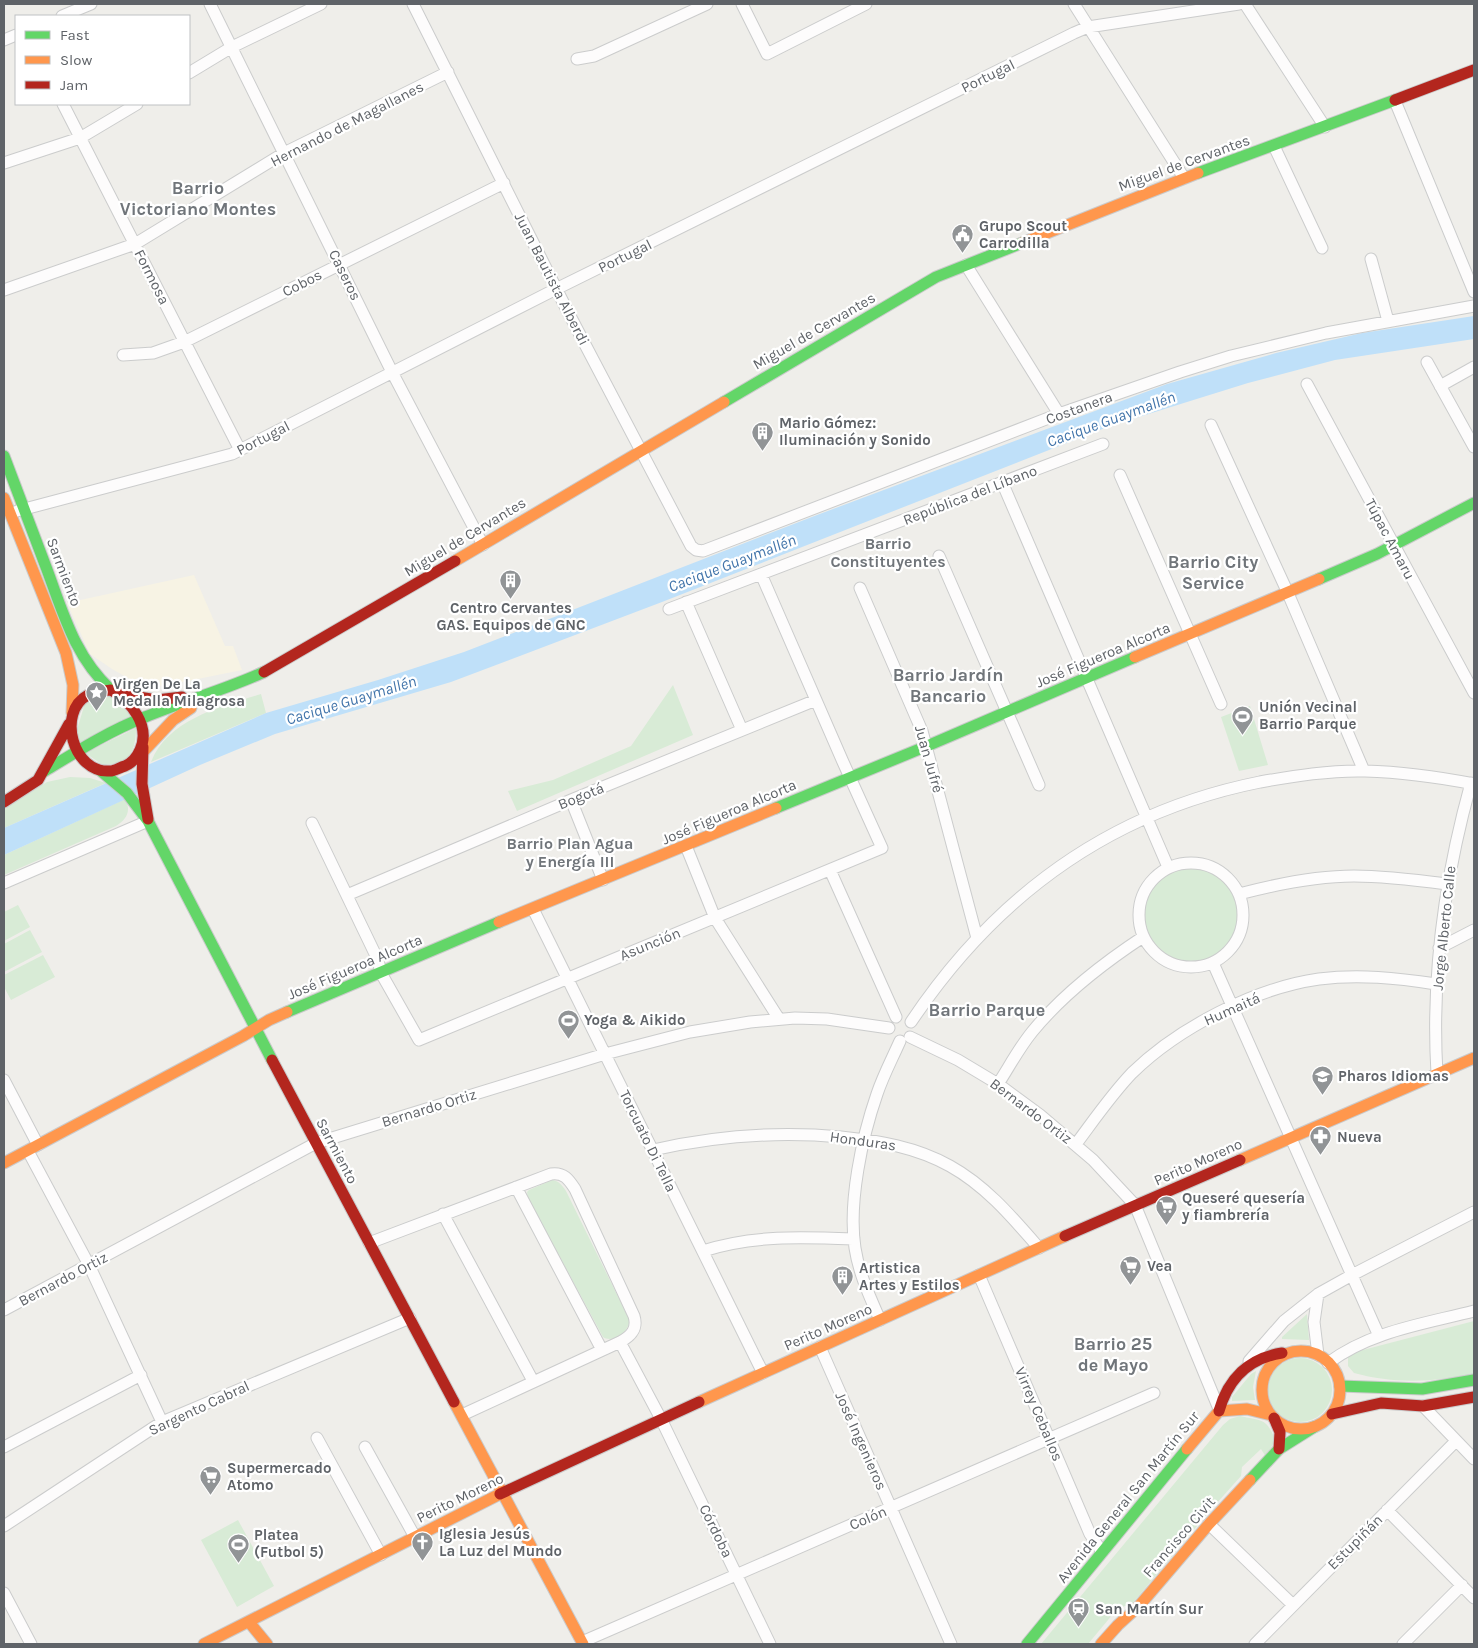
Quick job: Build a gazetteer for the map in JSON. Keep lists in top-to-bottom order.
{
  "streets": {
    "main road": [
      "Miguel de Cervantes",
      "Sarmiento",
      "José Figueroa Alcorta",
      "Perito Moreno",
      "Avenida General San Martín Sur",
      "Francisco Civit"
    ],
    "street": [
      "Portugal",
      "Hernando de Magallanes",
      "Caseros",
      "Formosa",
      "Juan Bautista Alberdi",
      "Cobos",
      "Costanera",
      "República del Líbano",
      "Túpac Amaru",
      "Juan Jufré",
      "Bogotá",
      "Jorge Alberto Calle",
      "Asunción",
      "Humaitá",
      "Bernardo Ortiz",
      "Torcuato Di Tella",
      "Honduras",
      "Sargento Cabral",
      "Virrey Ceballos",
      "José Ingenieros",
      "Colón",
      "Córdoba",
      "Estupiñán"
    ]
  },
  "crossings": [
    ["Portugal", "Caseros"],
    ["Portugal", "Formosa"],
    ["Portugal", "Juan Bautista Alberdi"],
    ["Portugal", "Sarmiento"],
    ["Hernando de Magallanes", "Caseros"],
    ["Hernando de Magallanes", "Formosa"],
    ["Hernando de Magallanes", "Juan Bautista Alberdi"],
    ["Miguel de Cervantes", "Caseros"],
    ["Miguel de Cervantes", "Juan Bautista Alberdi"],
    ["Miguel de Cervantes", "Sarmiento"],
    ["Caseros", "Cobos"],
    ["Formosa", "Cobos"],
    ["Juan Bautista Alberdi", "Cobos"],
    ["Juan Bautista Alberdi", "Costanera"],
    ["Túpac Amaru", "José Figueroa Alcorta"],
    ["Sarmiento", "José Figueroa Alcorta"],
    ["Sarmiento", "Bernardo Ortiz"],
    ["Sarmiento", "Perito Moreno"],
    ["Sarmiento", "Sargento Cabral"],
    ["Sarmiento", "Colón"],
    ["José Figueroa Alcorta", "Juan Jufré"],
    ["José Figueroa Alcorta", "Asunción"],
    ["José Figueroa Alcorta", "Torcuato Di Tella"],
    ["Jorge Alberto Calle", "Humaitá"],
    ["Jorge Alberto Calle", "Perito Moreno"],
    ["Asunción", "Torcuato Di Tella"],
    ["Humaitá", "Bernardo Ortiz"],
    ["Bernardo Ortiz", "Torcuato Di Tella"],
    ["Bernardo Ortiz", "Perito Moreno"],
    ["Torcuato Di Tella", "Honduras"],
    ["Torcuato Di Tella", "Perito Moreno"],
    ["Honduras", "Perito Moreno"],
    ["Perito Moreno", "Virrey Ceballos"],
    ["Perito Moreno", "José Ingenieros"],
    ["Perito Moreno", "Córdoba"],
    ["Virrey Ceballos", "Avenida General San Martín Sur"],
    ["Virrey Ceballos", "Colón"],
    ["José Ingenieros", "Colón"],
    ["Avenida General San Martín Sur", "Francisco Civit"],
    ["Colón", "Córdoba"]
  ],
  "districts": [
    "Barrio Victoriano Montes",
    "Barrio Constituyentes",
    "Barrio City Service",
    "Barrio Jardín Bancario",
    "Barrio Plan Agua y Energía III",
    "Barrio Parque",
    "Barrio 25 de Mayo"
  ],
  "water": ["Cacique Guaymallén"],
  "places": {
    "public building": ["Grupo Scout Carrodilla"],
    "building": ["Mario Gómez: Iluminación y Sonido", "Centro Cervantes GAS. Equipos de GNC", "Artistica Artes y Estilos"],
    "place": ["Virgen De La Medalla Milagrosa"],
    "sports": ["Unión Vecinal Barrio Parque", "Yoga & Aikido", "Platea (Futbol 5)"],
    "school or university": ["Pharos Idiomas"],
    "pharmacy": ["Nueva"],
    "supermarket": ["Queseré quesería y fiambrería", "Vea", "Supermercado Atomo"],
    "church": ["Iglesia Jesús La Luz del Mundo"],
    "station": ["San Martín Sur"]
  },
  "legend": ["Fast", "Slow", "Jam"]
}
